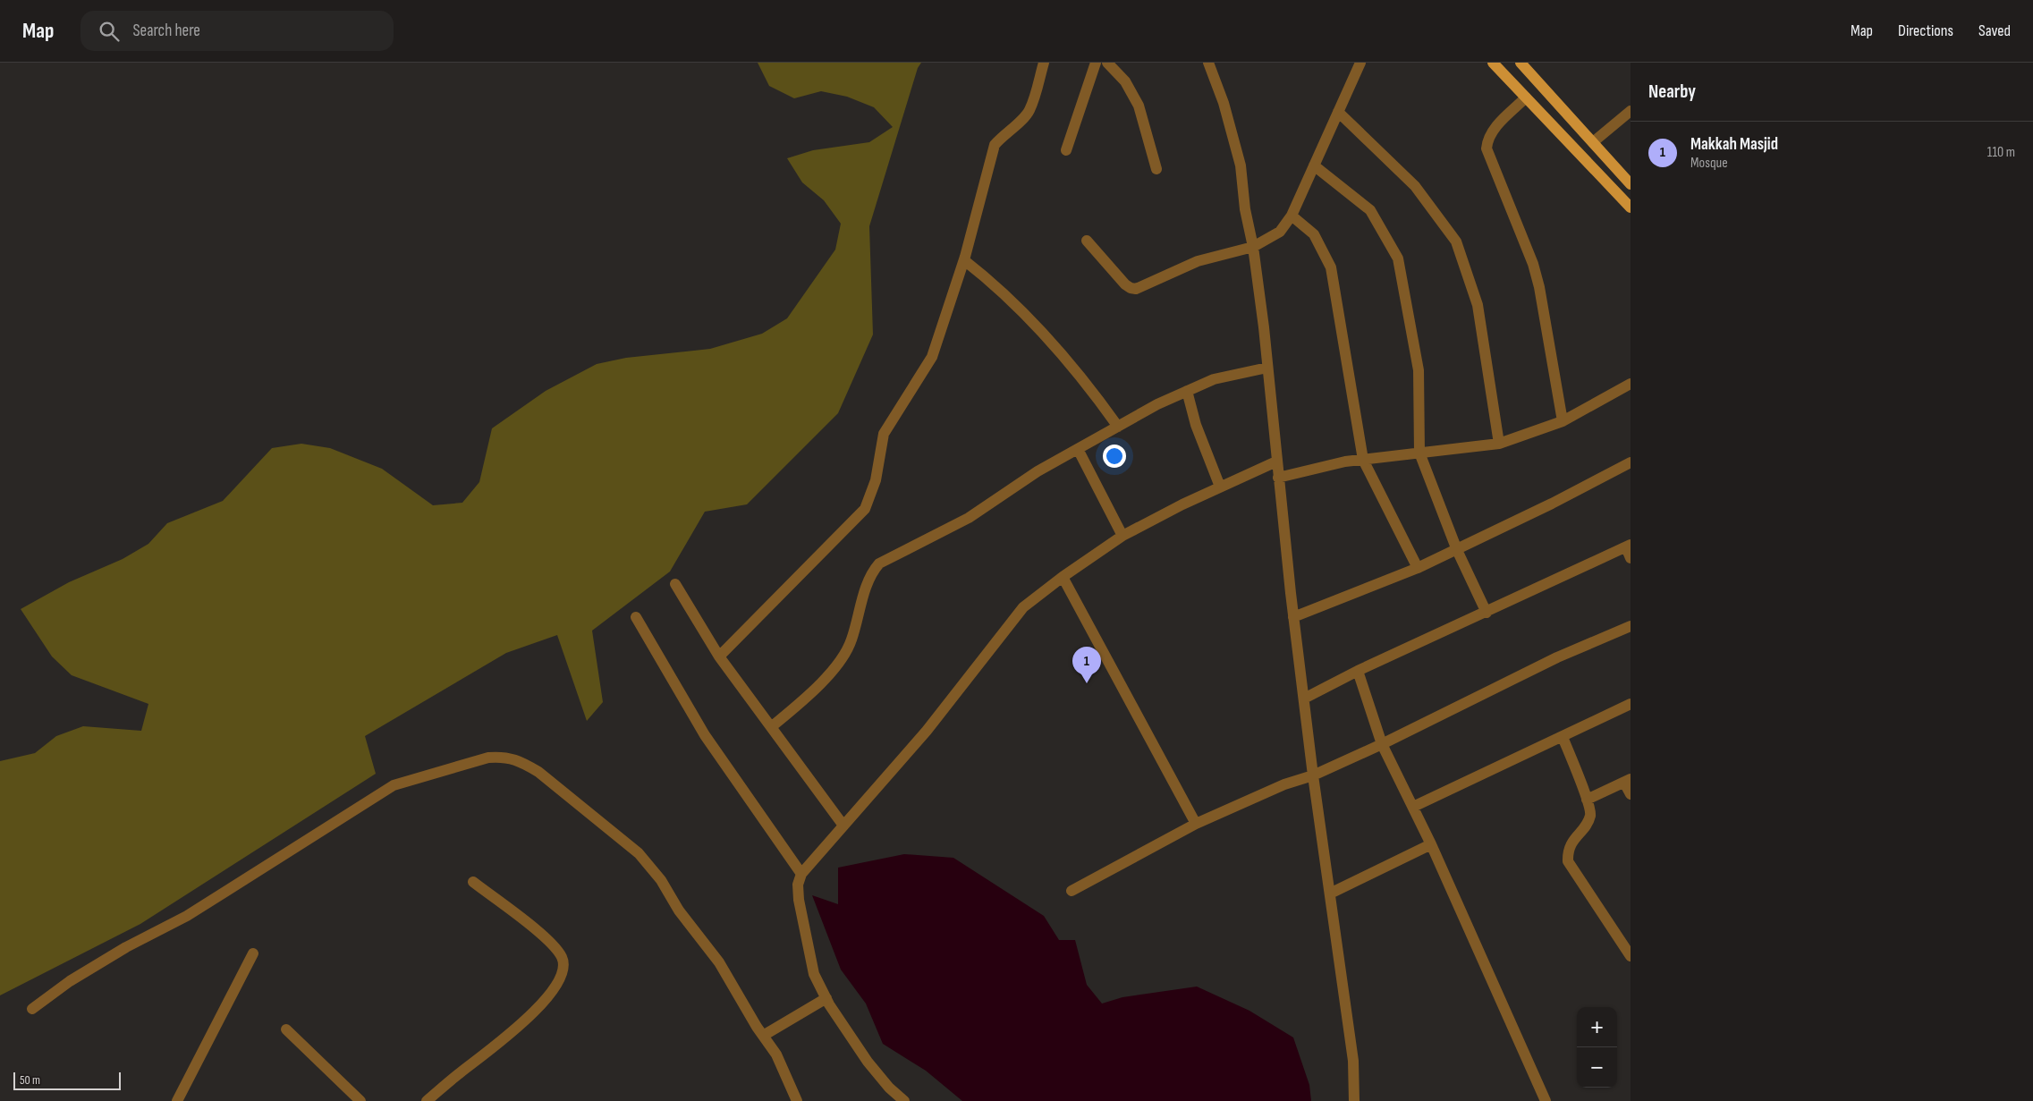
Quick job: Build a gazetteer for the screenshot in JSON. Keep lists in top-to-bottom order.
{
  "scale_bar": "50 m",
  "page": {
    "header": "Map",
    "search": "Search here",
    "nav": ["Map", "Directions", "Saved"],
    "heading": "Nearby",
    "list": [
      {
        "mark": "1",
        "name": "Makkah Masjid",
        "note": "Mosque",
        "value": "110 m"
      }
    ],
    "pins": "1",
    "map_buttons": ["+", "−"],
    "scale": "50 m"
  }
}
